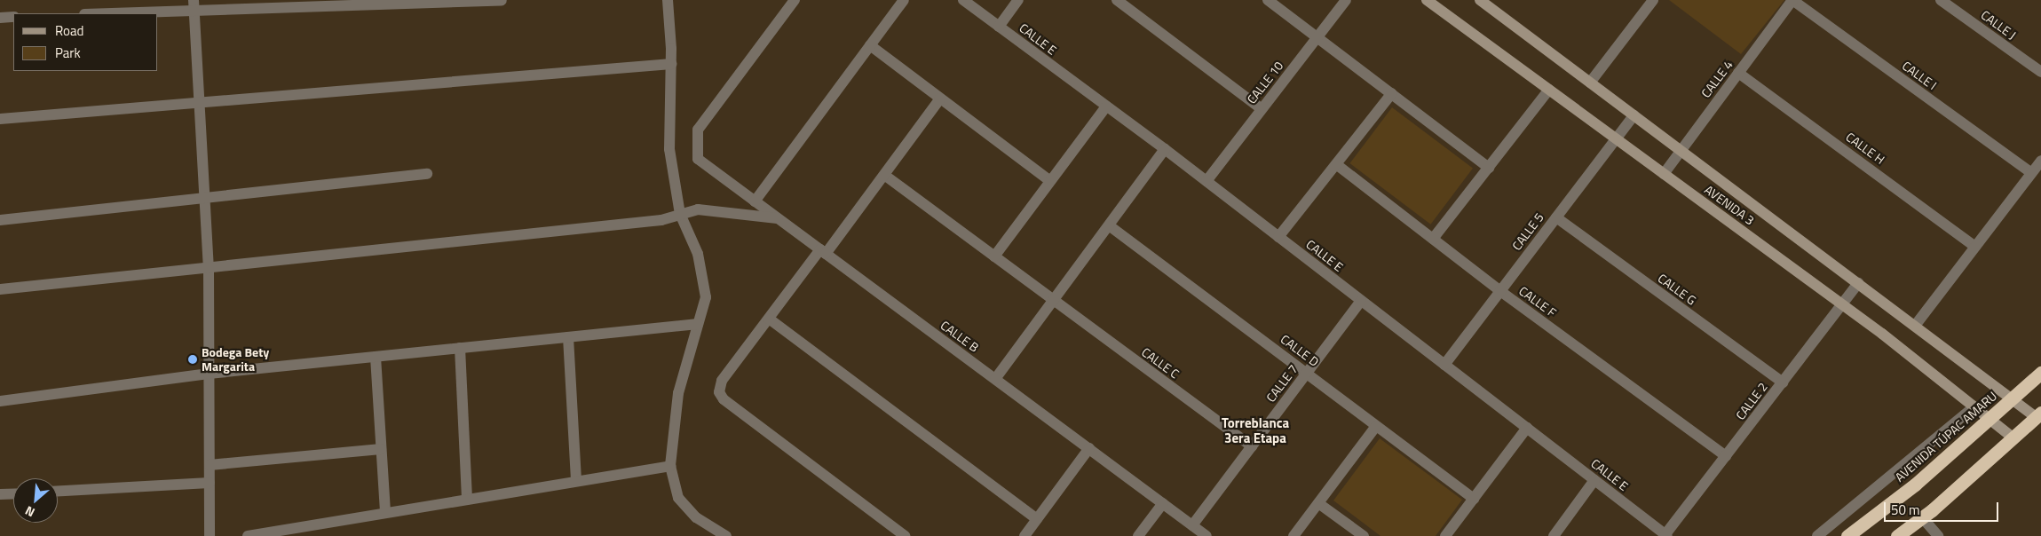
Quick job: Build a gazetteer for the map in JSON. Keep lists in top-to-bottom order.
{
  "streets": {
    "highway": ["AVENIDA TÚPAC AMARU"],
    "street": [
      "CALLE J",
      "CALLE E",
      "CALLE I",
      "CALLE 4",
      "CALLE 10",
      "CALLE H",
      "AVENIDA 3",
      "CALLE 5",
      "CALLE G",
      "CALLE F",
      "CALLE B",
      "CALLE D",
      "CALLE C",
      "CALLE 7",
      "CALLE 2"
    ]
  },
  "crossings": [
    ["CALLE E", "CALLE 10"],
    ["CALLE E", "CALLE 5"],
    ["CALLE E", "CALLE 7"],
    ["CALLE E", "CALLE 2"],
    ["CALLE I", "CALLE 4"],
    ["CALLE 4", "CALLE H"],
    ["CALLE 4", "AVENIDA 3"],
    ["AVENIDA 3", "CALLE 5"],
    ["AVENIDA 3", "CALLE 2"],
    ["AVENIDA 3", "AVENIDA TÚPAC AMARU"],
    ["CALLE 5", "CALLE G"],
    ["CALLE 5", "CALLE F"],
    ["CALLE G", "CALLE 2"],
    ["CALLE F", "CALLE 2"],
    ["CALLE B", "CALLE 7"],
    ["CALLE D", "CALLE 7"],
    ["CALLE C", "CALLE 7"]
  ],
  "districts": ["Torreblanca 3era Etapa"],
  "places": ["Bodega Bety Margarita"],
  "legend": ["Road", "Park"],
  "scale_bar": "50 m",
  "north": "bottom left"
}
